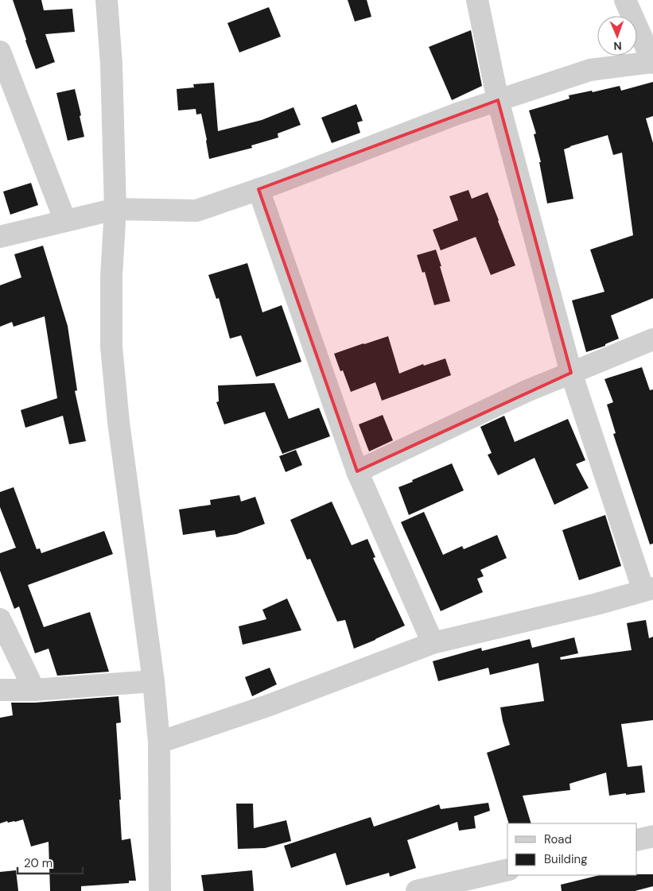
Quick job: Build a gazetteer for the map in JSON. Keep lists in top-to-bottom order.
{
  "legend": ["Road", "Building"],
  "scale_bar": "20 m",
  "north": "bottom"
}
